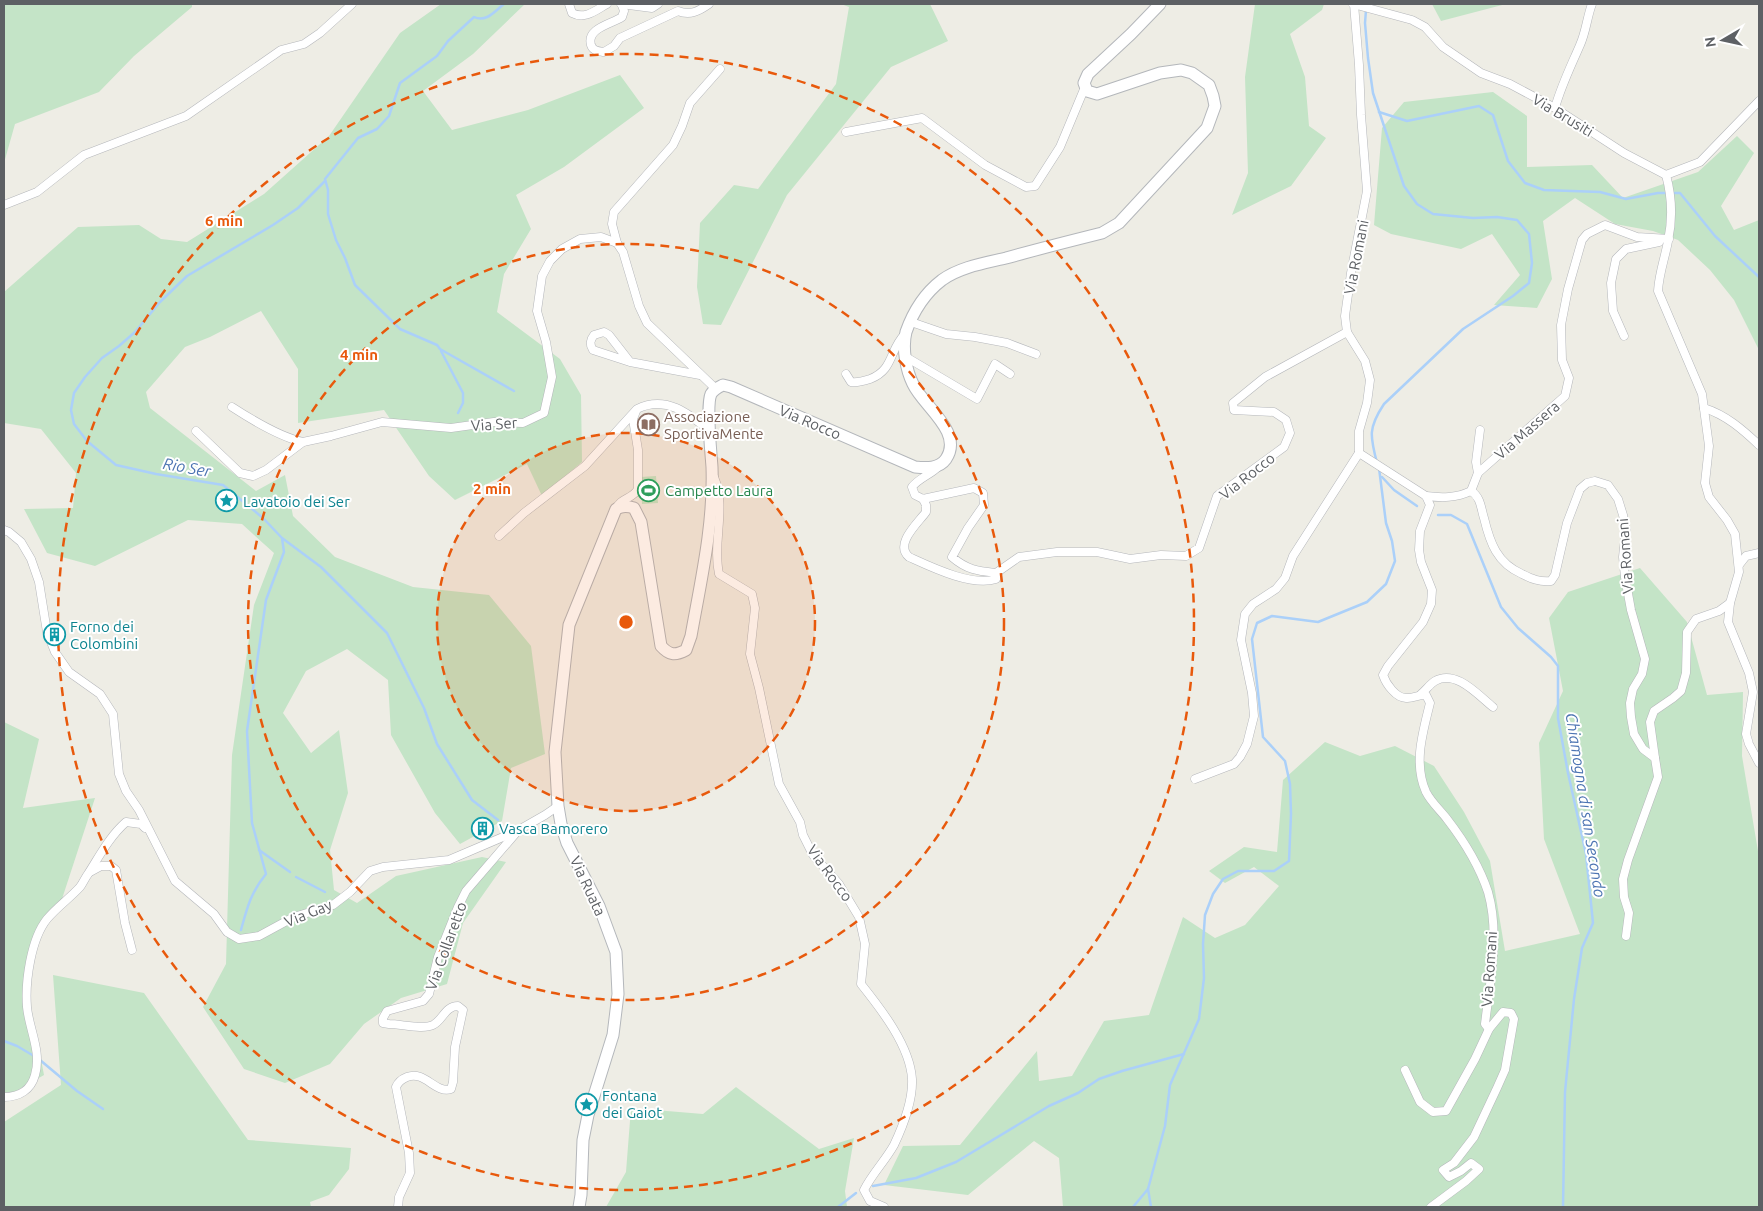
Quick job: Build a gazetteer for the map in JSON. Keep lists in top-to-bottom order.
{
  "streets": {
    "street": [
      "Via Brusiti",
      "Via Romani",
      "Via Rocco",
      "Via Ser",
      "Via Massera",
      "Via Ruata",
      "Via Gay",
      "Via Collaretto"
    ]
  },
  "crossings": [
    ["Via Brusiti", "Via Romani"],
    ["Via Romani", "Via Rocco"],
    ["Via Rocco", "Via Ruata"],
    ["Via Ruata", "Via Gay"],
    ["Via Gay", "Via Collaretto"]
  ],
  "water": ["Rio Ser", "Chiamogna di san Secondo"],
  "places": {
    "library": ["Associazione SportivaMente"],
    "sports": ["Campetto Laura"],
    "place": ["Lavatoio dei Ser", "Fontana dei Gaiot"],
    "building": ["Forno dei Colombini", "Vasca Bamorero"]
  },
  "north": "left",
  "rings": ["6 min", "4 min", "2 min"]
}
